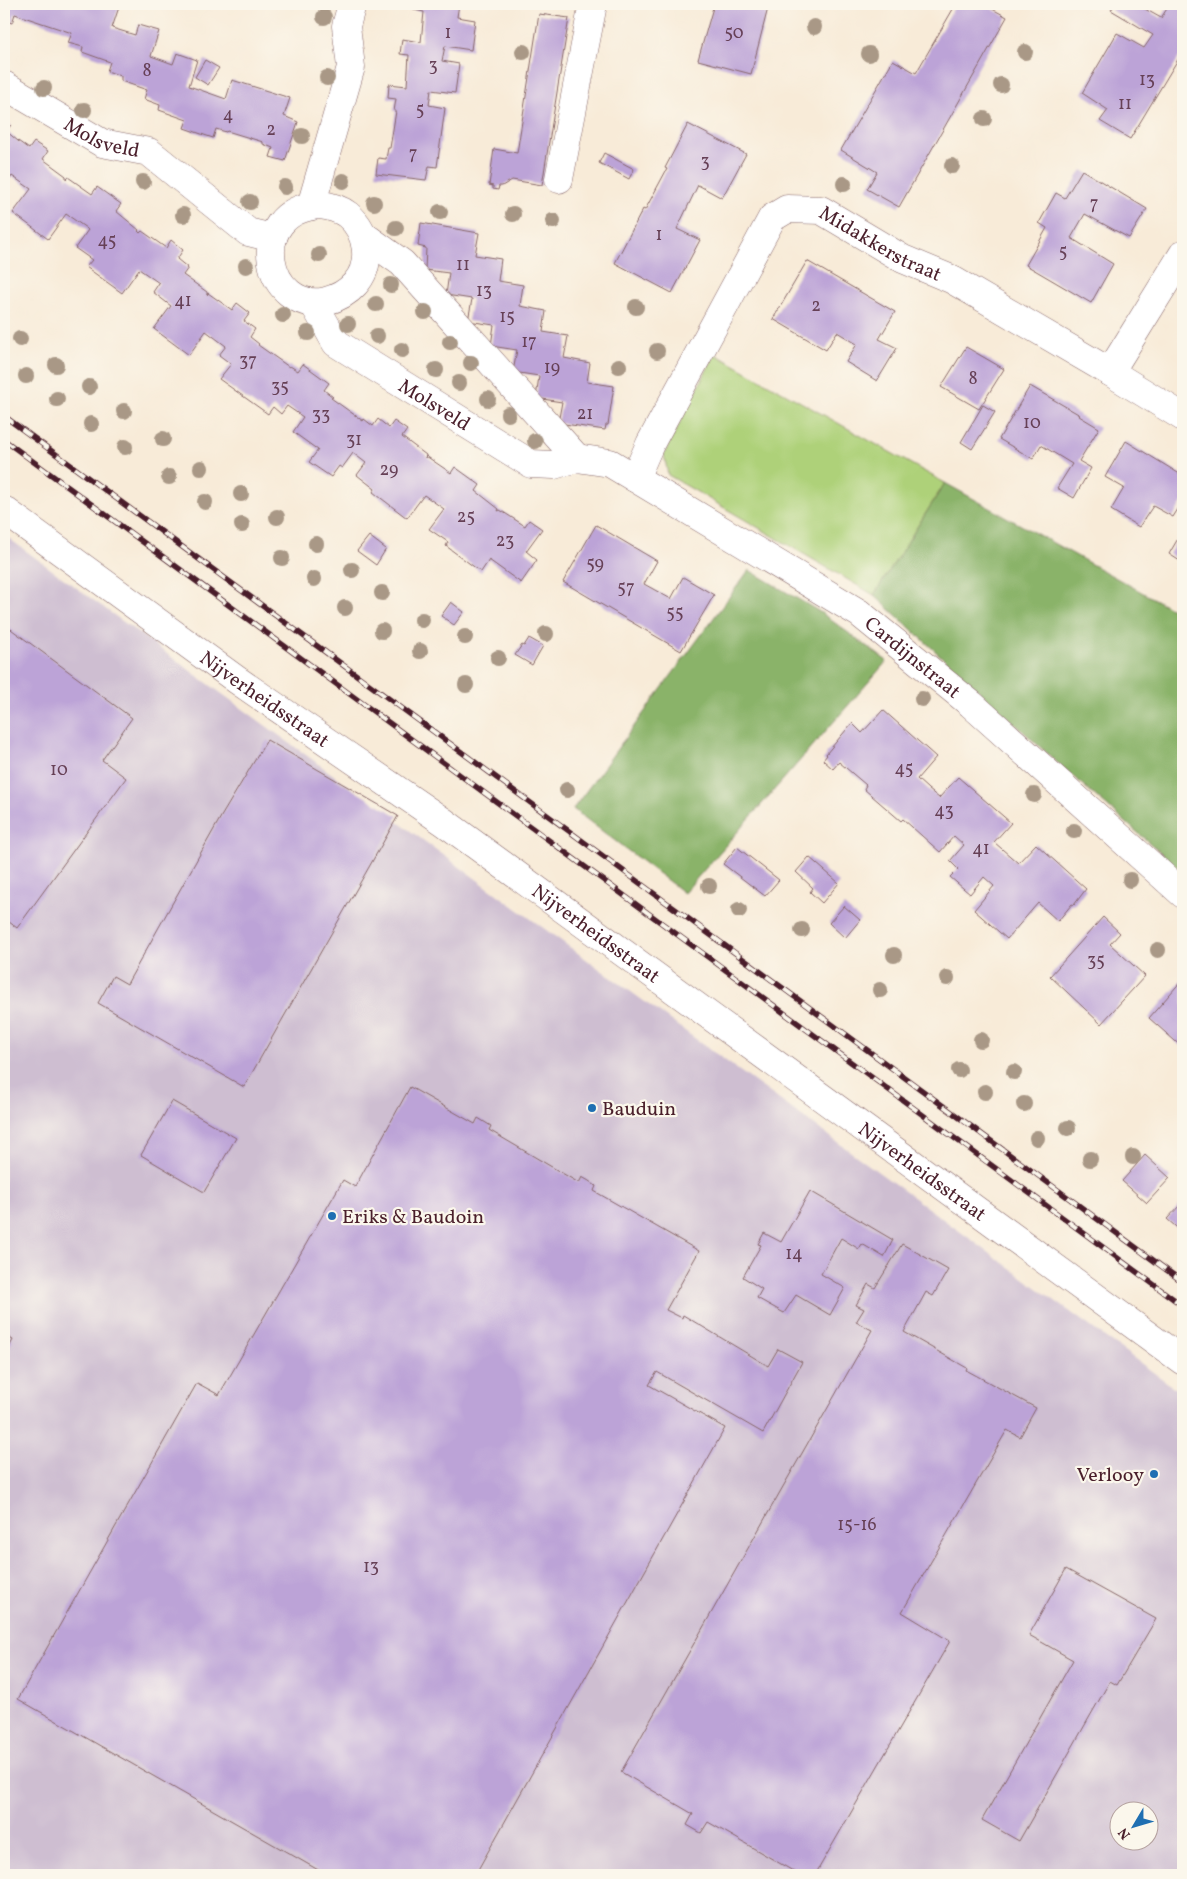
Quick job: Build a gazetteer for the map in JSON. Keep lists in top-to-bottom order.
{
  "streets": {
    "street": [
      "Molsveld",
      "Midakkerstraat",
      "Cardijnstraat",
      "Nijverheidsstraat"
    ]
  },
  "crossings": [
    ["Molsveld", "Cardijnstraat"],
    ["Midakkerstraat", "Cardijnstraat"]
  ],
  "places": ["Bauduin", "Eriks & Baudoin", "Verlooy"],
  "house_numbers": [
    "1",
    "50",
    "3",
    "8",
    "13",
    "11",
    "5",
    "4",
    "2",
    "7",
    "3",
    "7",
    "1",
    "45",
    "5",
    "11",
    "13",
    "41",
    "2",
    "15",
    "17",
    "37",
    "19",
    "8",
    "35",
    "21",
    "33",
    "10",
    "31",
    "29",
    "25",
    "23",
    "59",
    "57",
    "55",
    "45",
    "10",
    "43",
    "41",
    "35",
    "14",
    "15-16",
    "13"
  ],
  "north": "bottom left"
}
